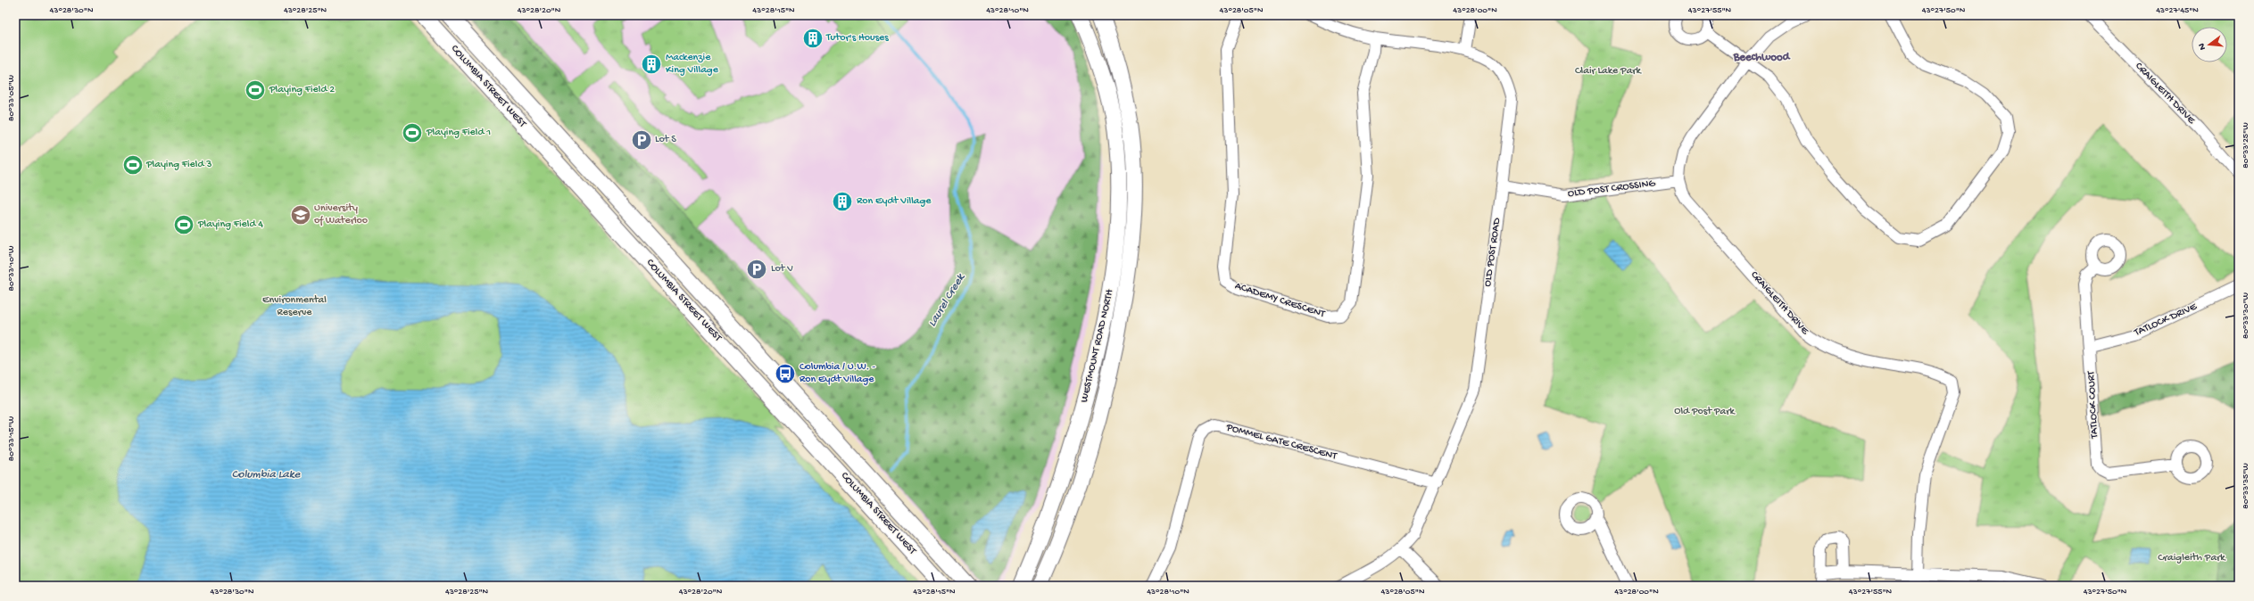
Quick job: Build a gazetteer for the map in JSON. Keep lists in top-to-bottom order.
{
  "streets": {
    "main road": ["COLUMBIA STREET WEST", "WESTMOUNT ROAD NORTH"],
    "street": [
      "CRAIGLEITH DRIVE",
      "OLD POST CROSSING",
      "OLD POST ROAD",
      "ACADEMY CRESCENT",
      "TATLOCK DRIVE",
      "TATLOCK COURT",
      "POMMEL GATE CRESCENT"
    ]
  },
  "crossings": [
    ["CRAIGLEITH DRIVE", "OLD POST CROSSING"],
    ["OLD POST CROSSING", "OLD POST ROAD"],
    ["OLD POST ROAD", "ACADEMY CRESCENT"],
    ["OLD POST ROAD", "POMMEL GATE CRESCENT"],
    ["TATLOCK DRIVE", "TATLOCK COURT"]
  ],
  "districts": ["Beechwood"],
  "water": ["Laurel Creek", "Columbia Lake"],
  "parks": [
    "Clair Lake Park",
    "Environmental Reserve",
    "Old Post Park",
    "Craigleith Park"
  ],
  "places": {
    "building": ["Tutor's Houses", "Mackenzie King Village", "Ron Eydt Village"],
    "sports": [
      "Playing Field 2",
      "Playing Field 1",
      "Playing Field 3",
      "Playing Field 4"
    ],
    "parking": ["Lot S", "Lot V"],
    "school or university": ["University of Waterloo"],
    "bus stop": ["Columbia / U.W. - Ron Eydt Village"]
  },
  "north": "left",
  "coordinates": [
    "43°28'30\"N",
    "43°28'25\"N",
    "43°28'20\"N",
    "43°28'15\"N",
    "43°28'10\"N",
    "43°28'05\"N",
    "43°28'00\"N",
    "43°27'55\"N",
    "43°27'50\"N",
    "43°27'45\"N",
    "80°33'05\"W",
    "80°33'25\"W",
    "80°33'10\"W",
    "80°33'30\"W",
    "80°33'15\"W",
    "80°33'35\"W"
  ]
}
